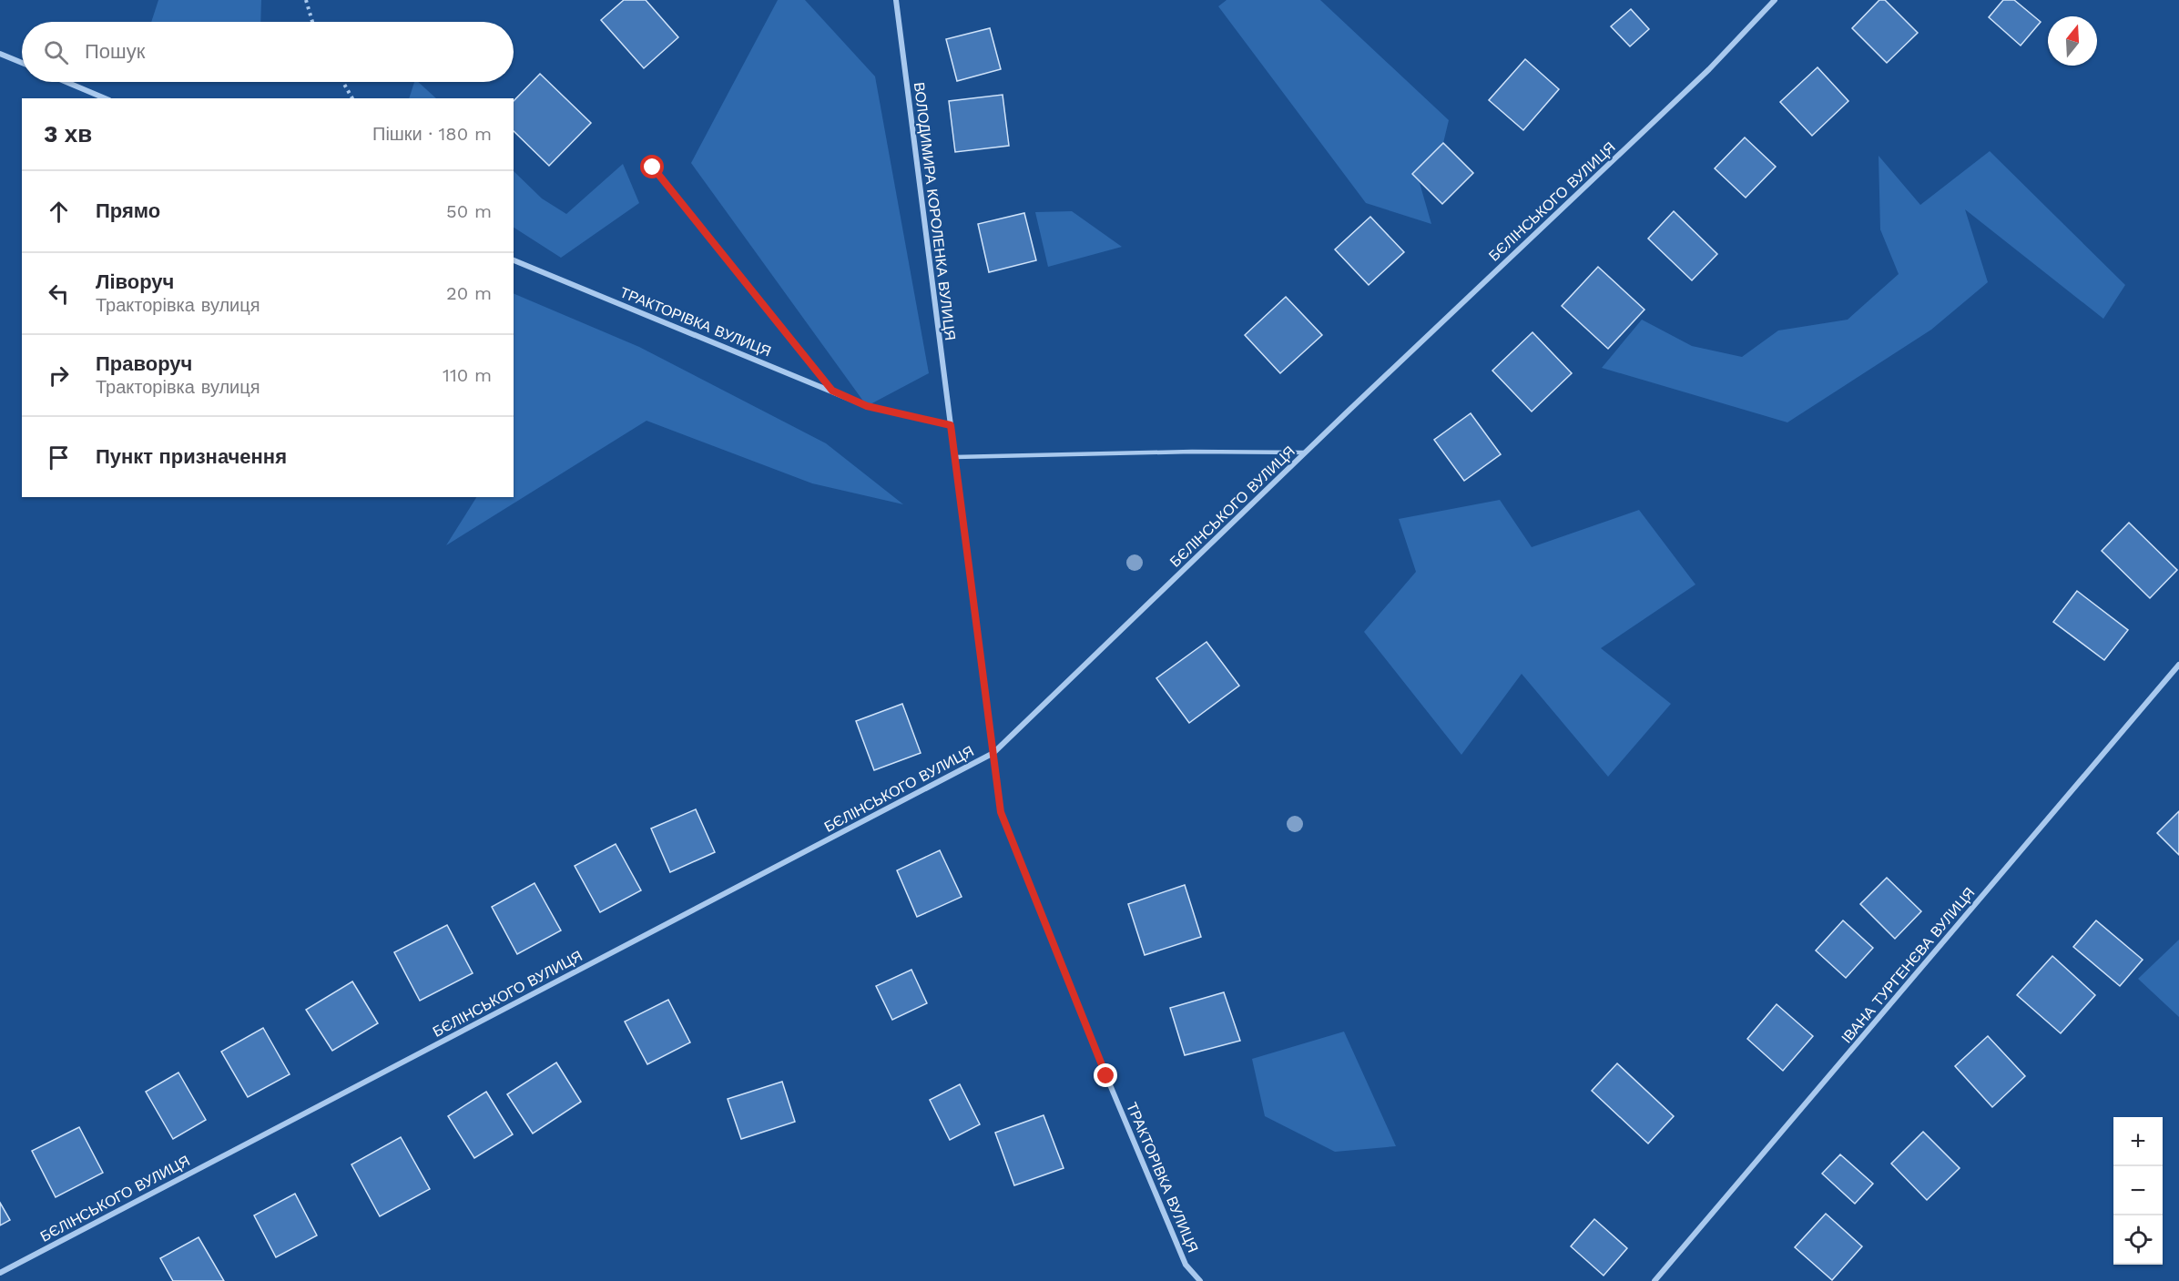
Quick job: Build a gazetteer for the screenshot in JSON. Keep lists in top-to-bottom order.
{
  "streets": {
    "street": [
      "БЄЛІНСЬКОГО ВУЛИЦЯ",
      "ВОЛОДИМИРА КОРОЛЕНКА ВУЛИЦЯ",
      "ТРАКТОРІВКА ВУЛИЦЯ",
      "ІВАНА ТУРГЕНЄВА ВУЛИЦЯ"
    ]
  },
  "crossings": [
    ["БЄЛІНСЬКОГО ВУЛИЦЯ", "ТРАКТОРІВКА ВУЛИЦЯ"],
    ["ВОЛОДИМИРА КОРОЛЕНКА ВУЛИЦЯ", "ТРАКТОРІВКА ВУЛИЦЯ"]
  ],
  "north": "top",
  "page": {
    "search": "Пошук",
    "heading": ["3 хв", "Пішки · 180 m"],
    "list": [
      ["Прямо", "50 m"],
      ["Ліворуч", "Тракторівка вулиця", "20 m"],
      ["Праворуч", "Тракторівка вулиця", "110 m"],
      "Пункт призначення"
    ],
    "map_buttons": ["+", "−"]
  }
}
